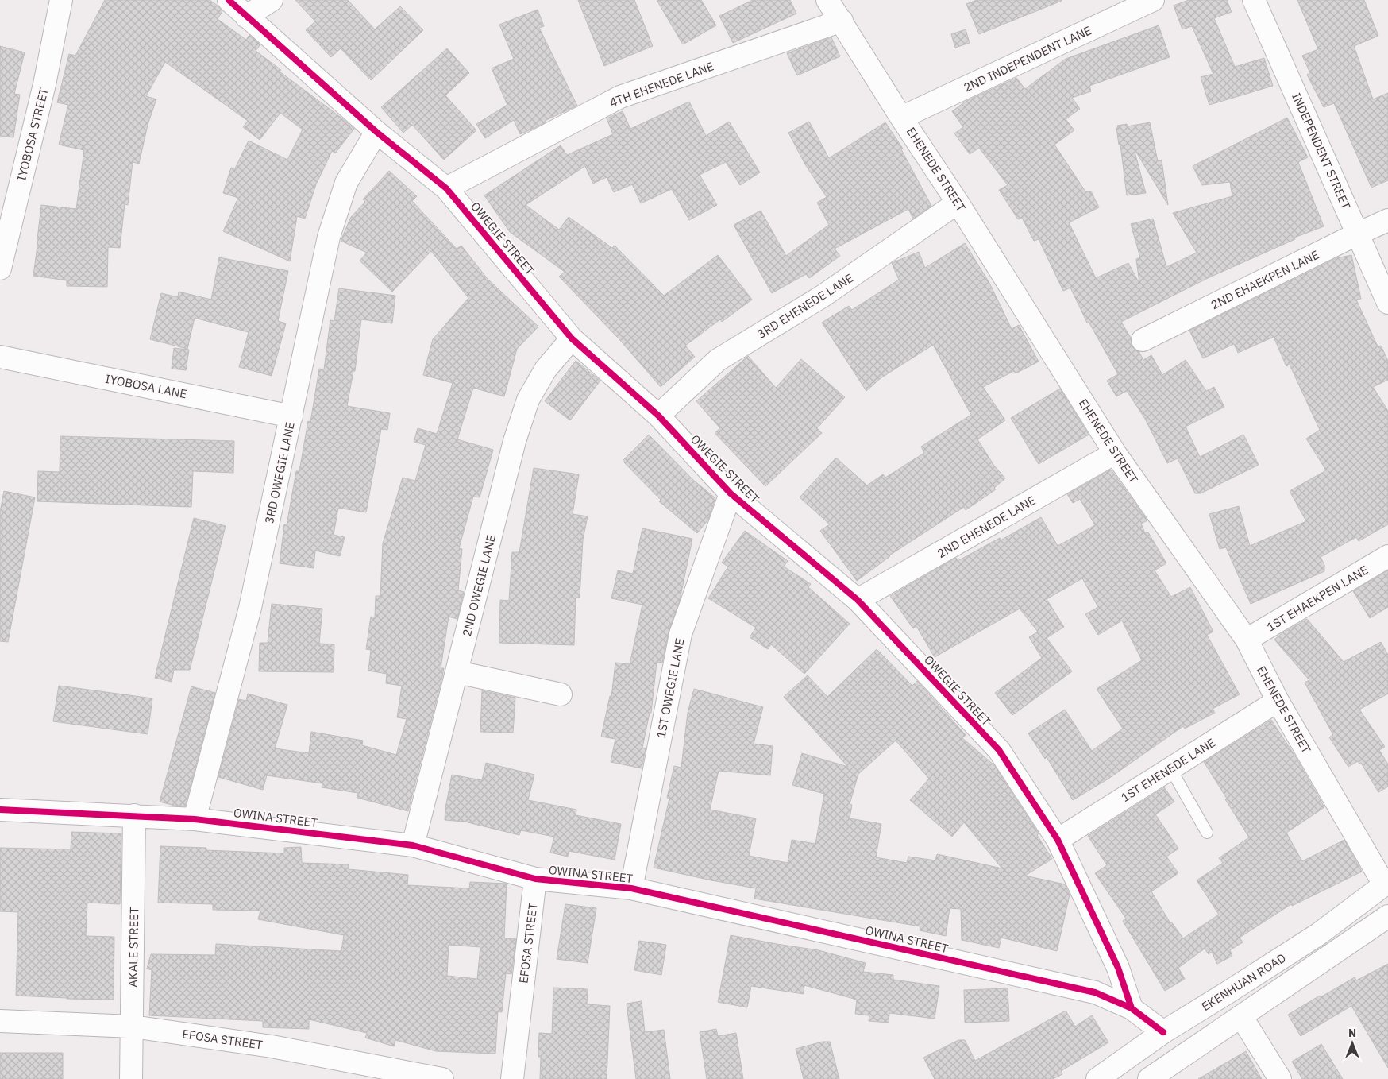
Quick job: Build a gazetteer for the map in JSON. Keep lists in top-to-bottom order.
{
  "streets": {
    "street": [
      "2ND INDEPENDENT LANE",
      "4TH EHENEDE LANE",
      "IYOBOSA STREET",
      "INDEPENDENT STREET",
      "EHENEDE STREET",
      "OWEGIE STREET",
      "2ND EHAEKPEN LANE",
      "3RD EHENEDE LANE",
      "IYOBOSA LANE",
      "3RD OWEGIE LANE",
      "2ND EHENEDE LANE",
      "2ND OWEGIE LANE",
      "1ST EHAEKPEN LANE",
      "1ST OWEGIE LANE",
      "1ST EHENEDE LANE",
      "OWINA STREET",
      "EFOSA STREET",
      "AKALE STREET",
      "EKENHUAN ROAD"
    ]
  },
  "crossings": [
    ["2ND INDEPENDENT LANE", "EHENEDE STREET"],
    ["4TH EHENEDE LANE", "EHENEDE STREET"],
    ["4TH EHENEDE LANE", "OWEGIE STREET"],
    ["INDEPENDENT STREET", "2ND EHAEKPEN LANE"],
    ["EHENEDE STREET", "3RD EHENEDE LANE"],
    ["EHENEDE STREET", "2ND EHENEDE LANE"],
    ["EHENEDE STREET", "1ST EHAEKPEN LANE"],
    ["EHENEDE STREET", "1ST EHENEDE LANE"],
    ["EHENEDE STREET", "EKENHUAN ROAD"],
    ["OWEGIE STREET", "3RD EHENEDE LANE"],
    ["OWEGIE STREET", "3RD OWEGIE LANE"],
    ["OWEGIE STREET", "2ND EHENEDE LANE"],
    ["OWEGIE STREET", "2ND OWEGIE LANE"],
    ["OWEGIE STREET", "1ST OWEGIE LANE"],
    ["OWEGIE STREET", "1ST EHENEDE LANE"],
    ["OWEGIE STREET", "OWINA STREET"],
    ["IYOBOSA LANE", "3RD OWEGIE LANE"],
    ["3RD OWEGIE LANE", "OWINA STREET"],
    ["2ND OWEGIE LANE", "OWINA STREET"],
    ["1ST OWEGIE LANE", "OWINA STREET"],
    ["OWINA STREET", "EFOSA STREET"],
    ["OWINA STREET", "AKALE STREET"],
    ["OWINA STREET", "EKENHUAN ROAD"],
    ["EFOSA STREET", "AKALE STREET"]
  ],
  "north": "top"
}
